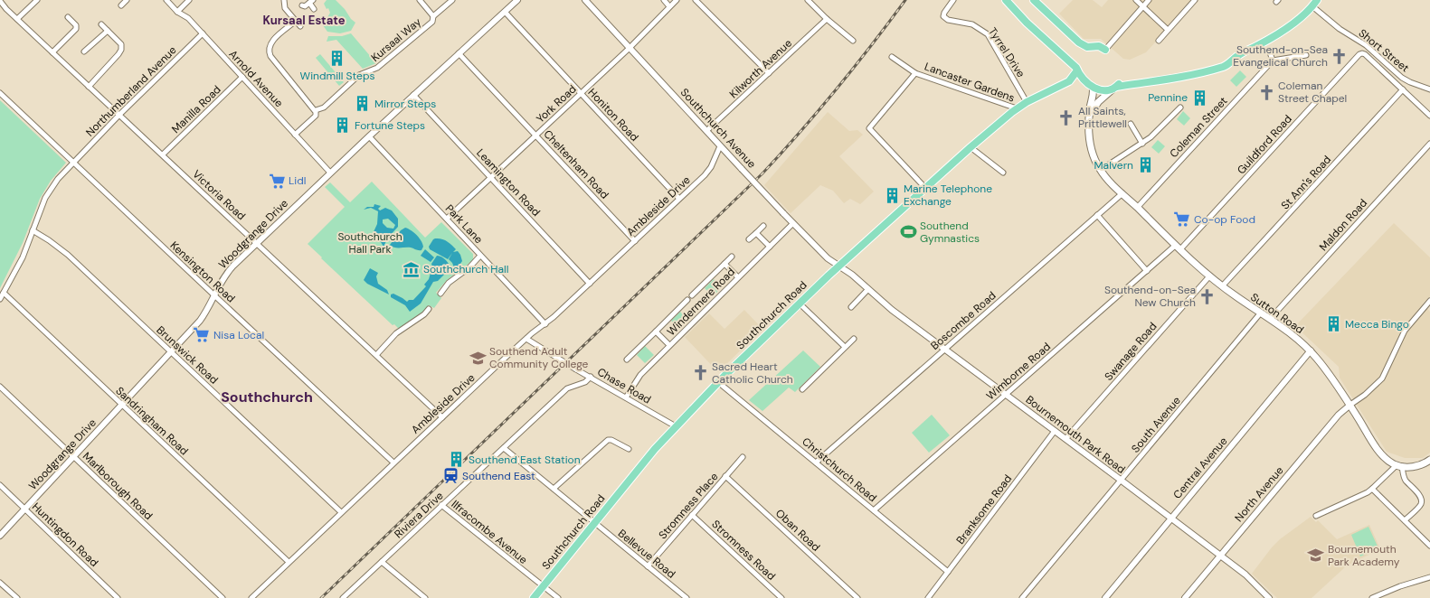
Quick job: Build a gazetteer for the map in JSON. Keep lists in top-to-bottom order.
{
  "streets": {
    "main road": ["Sutton Road", "Southchurch Road"],
    "street": [
      "Kursaal Way",
      "Short Street",
      "Tyrrel Drive",
      "Kilworth Avenue",
      "Arnold Avenue",
      "Lancaster Gardens",
      "Northumberland Avenue",
      "York Road",
      "Manilla Road",
      "Honiton Road",
      "Coleman Street",
      "Southchurch Avenue",
      "Guildford Road",
      "Cheltenham Road",
      "Leamington Road",
      "St Ann's Road",
      "Victoria Road",
      "Ambleside Drive",
      "Park Lane",
      "Maldon Road",
      "Woodgrange Drive",
      "Kensington Road",
      "Windermere Road",
      "Boscombe Road",
      "Swanage Road",
      "Brunswick Road",
      "Wimborne Road",
      "Chase Road",
      "Sandringham Road",
      "South Avenue",
      "Bournemouth Park Road",
      "Central Avenue",
      "Christchurch Road",
      "Marlborough Road",
      "North Avenue",
      "Stromness Place",
      "Branksome Road",
      "Riviera Drive",
      "Oban Road",
      "Ilfracombe Avenue",
      "Huntingdon Road",
      "Stromness Road",
      "Bellevue Road"
    ]
  },
  "crossings": [
    ["Tyrrel Drive", "Southchurch Road"],
    ["Kilworth Avenue", "Southchurch Avenue"],
    ["Arnold Avenue", "Northumberland Avenue"],
    ["Arnold Avenue", "Manilla Road"],
    ["Arnold Avenue", "Woodgrange Drive"],
    ["Lancaster Gardens", "Southchurch Road"],
    ["Northumberland Avenue", "Victoria Road"],
    ["Northumberland Avenue", "Kensington Road"],
    ["Northumberland Avenue", "Brunswick Road"],
    ["Northumberland Avenue", "Sandringham Road"],
    ["York Road", "Honiton Road"],
    ["York Road", "Southchurch Avenue"],
    ["York Road", "Cheltenham Road"],
    ["York Road", "Leamington Road"],
    ["York Road", "Park Lane"],
    ["Manilla Road", "Victoria Road"],
    ["Honiton Road", "Ambleside Drive"],
    ["Honiton Road", "Woodgrange Drive"],
    ["Coleman Street", "Sutton Road"],
    ["Southchurch Avenue", "Ambleside Drive"],
    ["Southchurch Avenue", "Windermere Road"],
    ["Southchurch Avenue", "Southchurch Road"],
    ["Southchurch Avenue", "Bournemouth Park Road"],
    ["Guildford Road", "St Ann's Road"],
    ["Guildford Road", "Sutton Road"],
    ["Guildford Road", "Wimborne Road"],
    ["Cheltenham Road", "Ambleside Drive"],
    ["Cheltenham Road", "Woodgrange Drive"],
    ["Leamington Road", "Ambleside Drive"],
    ["Leamington Road", "Woodgrange Drive"],
    ["St Ann's Road", "Sutton Road"],
    ["Victoria Road", "Ambleside Drive"],
    ["Victoria Road", "Woodgrange Drive"],
    ["Ambleside Drive", "Park Lane"],
    ["Ambleside Drive", "Kensington Road"],
    ["Ambleside Drive", "Brunswick Road"],
    ["Ambleside Drive", "Chase Road"],
    ["Ambleside Drive", "Sandringham Road"],
    ["Park Lane", "Woodgrange Drive"],
    ["Maldon Road", "Sutton Road"],
    ["Woodgrange Drive", "Kensington Road"],
    ["Woodgrange Drive", "Brunswick Road"],
    ["Woodgrange Drive", "Sandringham Road"],
    ["Woodgrange Drive", "Marlborough Road"],
    ["Woodgrange Drive", "Huntingdon Road"],
    ["Windermere Road", "Chase Road"],
    ["Sutton Road", "Boscombe Road"],
    ["Sutton Road", "Swanage Road"],
    ["Sutton Road", "Wimborne Road"],
    ["Sutton Road", "South Avenue"],
    ["Sutton Road", "Central Avenue"],
    ["Sutton Road", "North Avenue"],
    ["Southchurch Road", "Chase Road"],
    ["Southchurch Road", "Bournemouth Park Road"],
    ["Southchurch Road", "Christchurch Road"],
    ["Southchurch Road", "Ilfracombe Avenue"],
    ["Southchurch Road", "Bellevue Road"],
    ["Boscombe Road", "Bournemouth Park Road"],
    ["Boscombe Road", "Christchurch Road"],
    ["Swanage Road", "Bournemouth Park Road"],
    ["Wimborne Road", "Bournemouth Park Road"],
    ["Wimborne Road", "Christchurch Road"],
    ["Chase Road", "Riviera Drive"],
    ["South Avenue", "Bournemouth Park Road"],
    ["Bournemouth Park Road", "Central Avenue"],
    ["Bournemouth Park Road", "North Avenue"],
    ["Bournemouth Park Road", "Branksome Road"],
    ["Christchurch Road", "Branksome Road"],
    ["Stromness Place", "Oban Road"],
    ["Stromness Place", "Stromness Road"],
    ["Stromness Place", "Bellevue Road"],
    ["Riviera Drive", "Ilfracombe Avenue"],
    ["Riviera Drive", "Bellevue Road"]
  ],
  "districts": ["Kursaal Estate", "Southchurch"],
  "parks": ["Southchurch Hall Park"],
  "places": {
    "church": [
      "Southend-on-Sea Evangelical Church",
      "Coleman Street Chapel",
      "All Saints, Prittlewell",
      "Southend-on-Sea New Church",
      "Sacred Heart Catholic Church"
    ],
    "building": [
      "Windmill Steps",
      "Pennine",
      "Mirror Steps",
      "Fortune Steps",
      "Malvern",
      "Marine Telephone Exchange",
      "Mecca Bingo",
      "Southend East Station"
    ],
    "supermarket": ["Lidl", "Co-op Food", "Nisa Local"],
    "sports": ["Southend Gymnastics"],
    "museum": ["Southchurch Hall"],
    "school or university": ["Southend Adult Community College", "Bournemouth Park Academy"],
    "station": ["Southend East"]
  }
}
